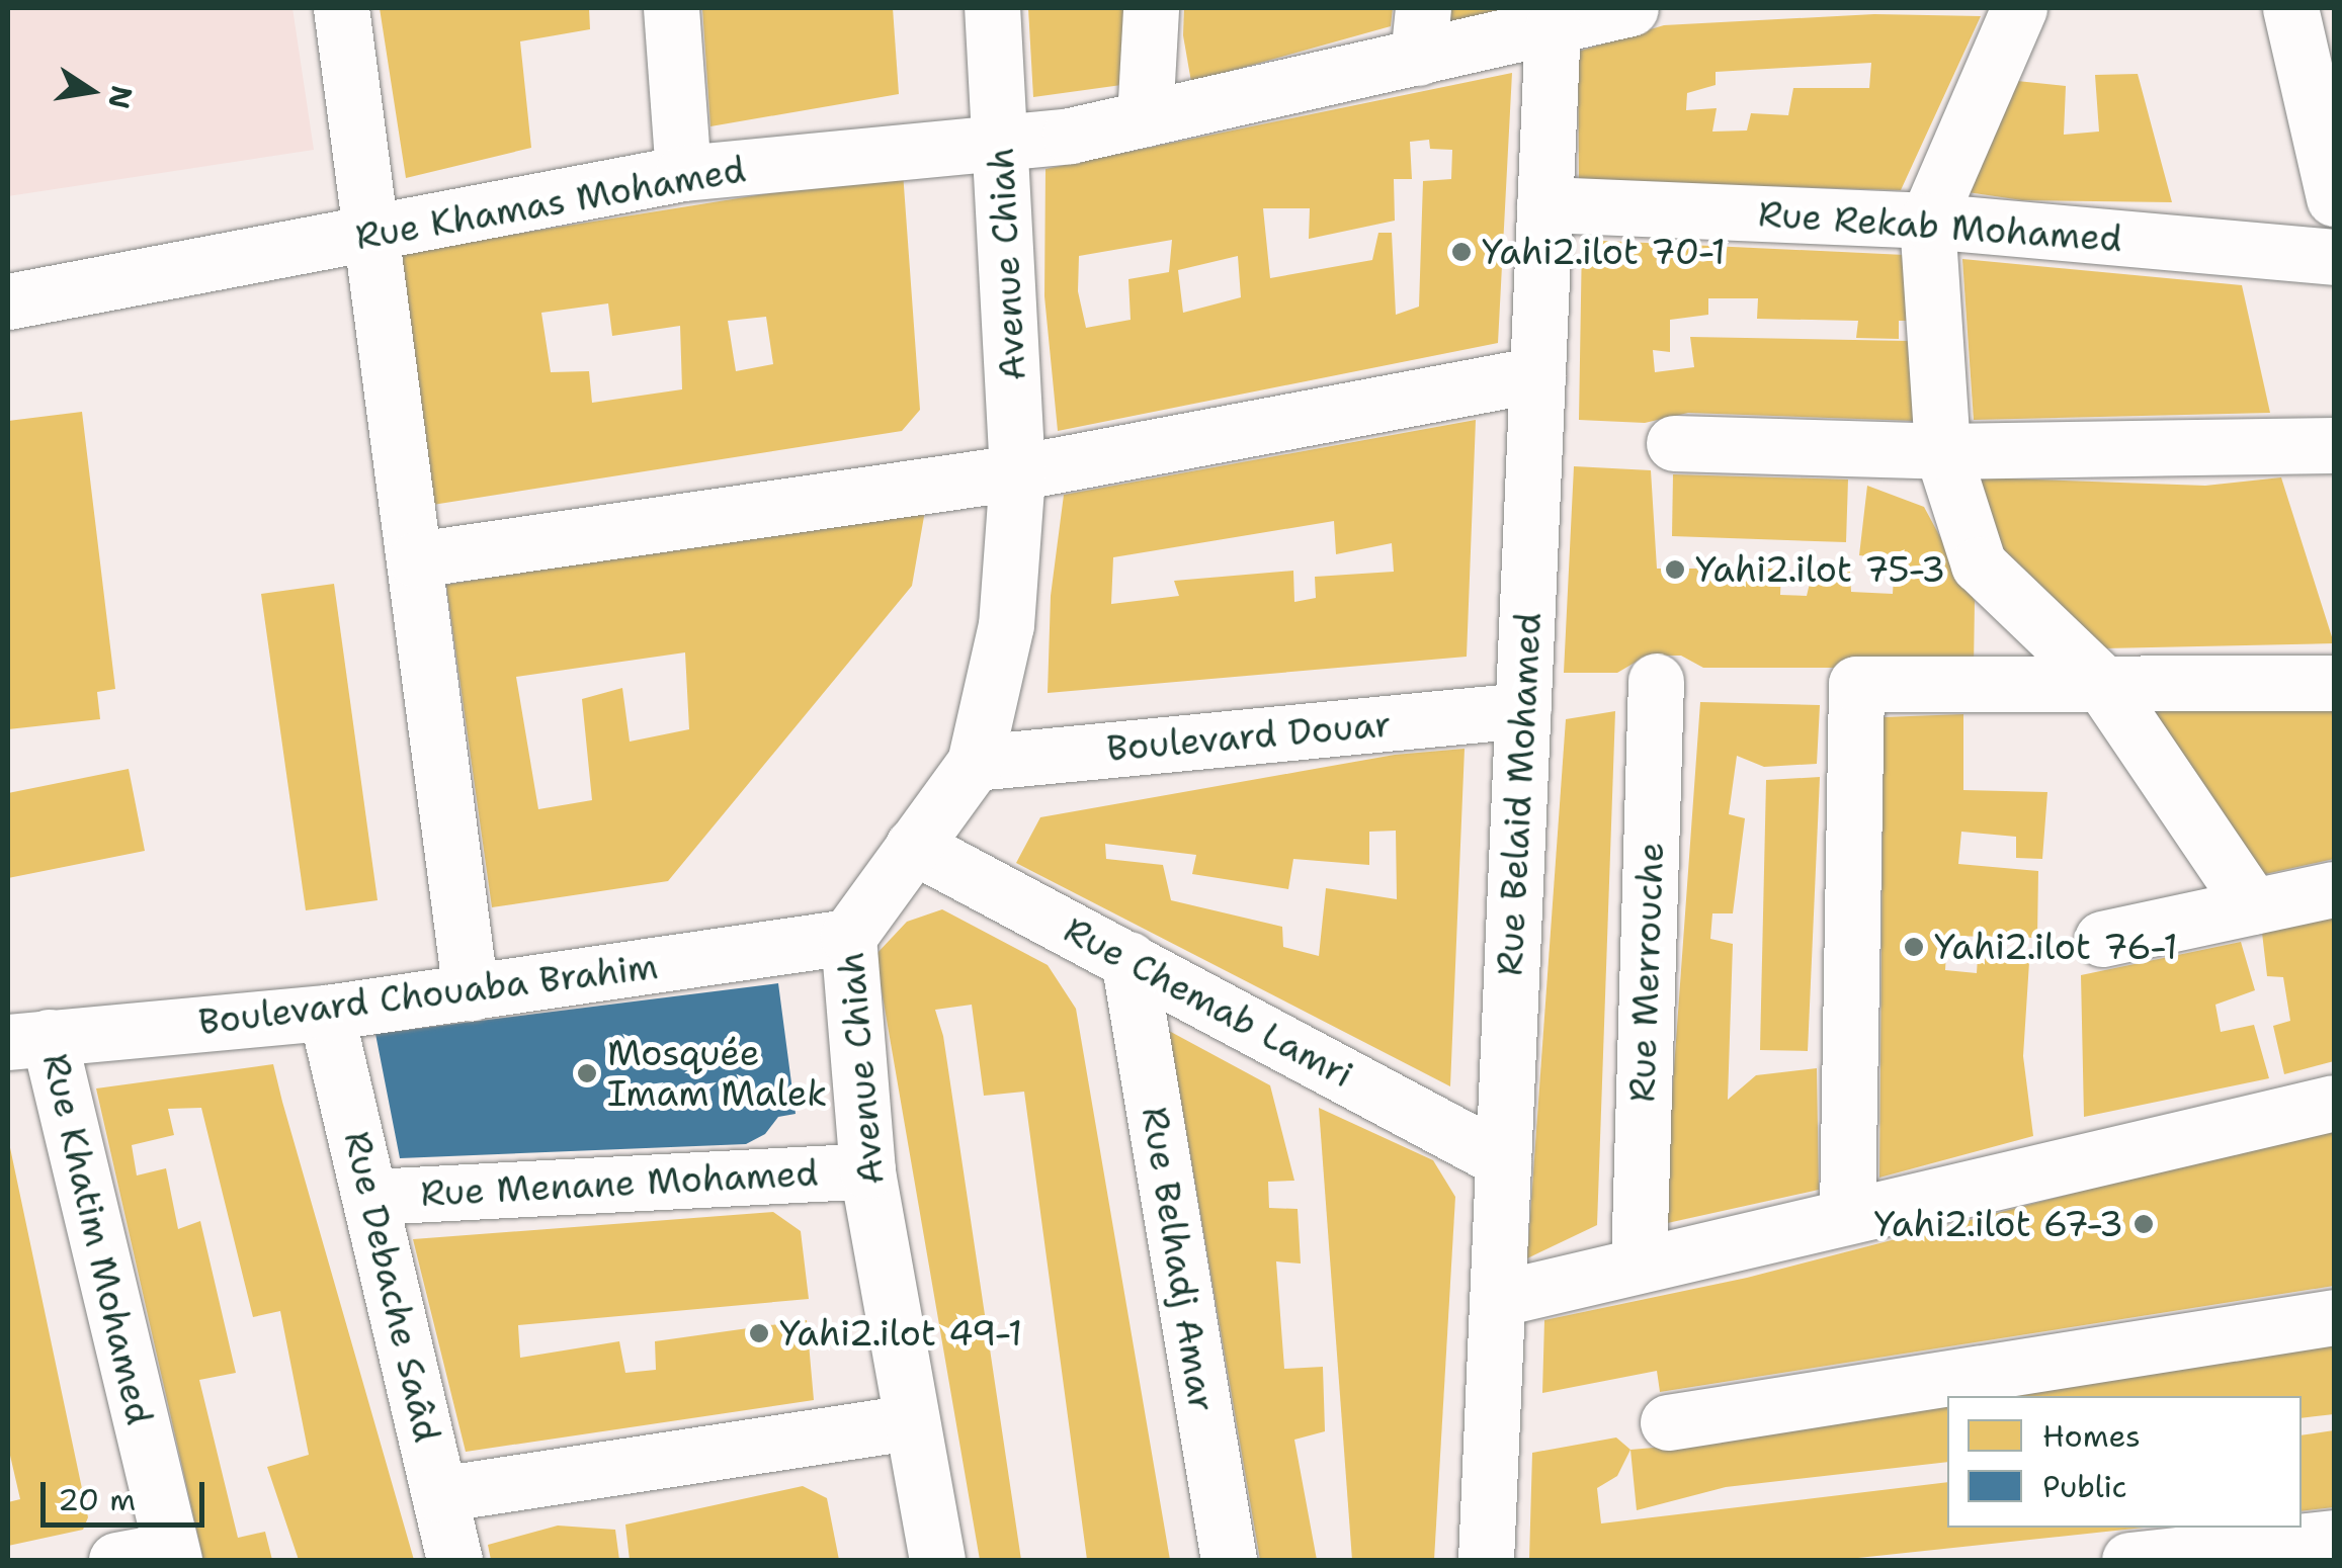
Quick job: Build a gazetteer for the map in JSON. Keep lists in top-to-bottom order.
{
  "streets": {
    "street": [
      "Rue Khamas Mohamed",
      "Rue Rekab Mohamed",
      "Avenue Chiah",
      "Boulevard Douar",
      "Rue Belaid Mohamed",
      "Rue Merrouche",
      "Boulevard Chouaba Brahim",
      "Rue Chemab Lamri",
      "Rue Menane Mohamed",
      "Rue Khatim Mohamed",
      "Rue Belhadj Amar",
      "Rue Debache Saâd"
    ]
  },
  "crossings": [
    ["Rue Khamas Mohamed", "Avenue Chiah"],
    ["Rue Khamas Mohamed", "Rue Belaid Mohamed"],
    ["Rue Rekab Mohamed", "Rue Belaid Mohamed"],
    ["Avenue Chiah", "Boulevard Douar"],
    ["Avenue Chiah", "Boulevard Chouaba Brahim"],
    ["Avenue Chiah", "Rue Chemab Lamri"],
    ["Avenue Chiah", "Rue Menane Mohamed"],
    ["Boulevard Douar", "Rue Belaid Mohamed"],
    ["Rue Belaid Mohamed", "Rue Chemab Lamri"],
    ["Boulevard Chouaba Brahim", "Rue Khatim Mohamed"],
    ["Boulevard Chouaba Brahim", "Rue Debache Saâd"],
    ["Rue Chemab Lamri", "Rue Belhadj Amar"],
    ["Rue Menane Mohamed", "Rue Debache Saâd"]
  ],
  "places": [
    "Yahi2.ilot 70-1",
    "Yahi2.ilot 75-3",
    "Yahi2.ilot 76-1",
    "Mosquée Imam Malek",
    "Yahi2.ilot 67-3",
    "Yahi2.ilot 49-1"
  ],
  "legend": ["Homes", "Public"],
  "scale_bar": "20 m",
  "north": "right"
}
